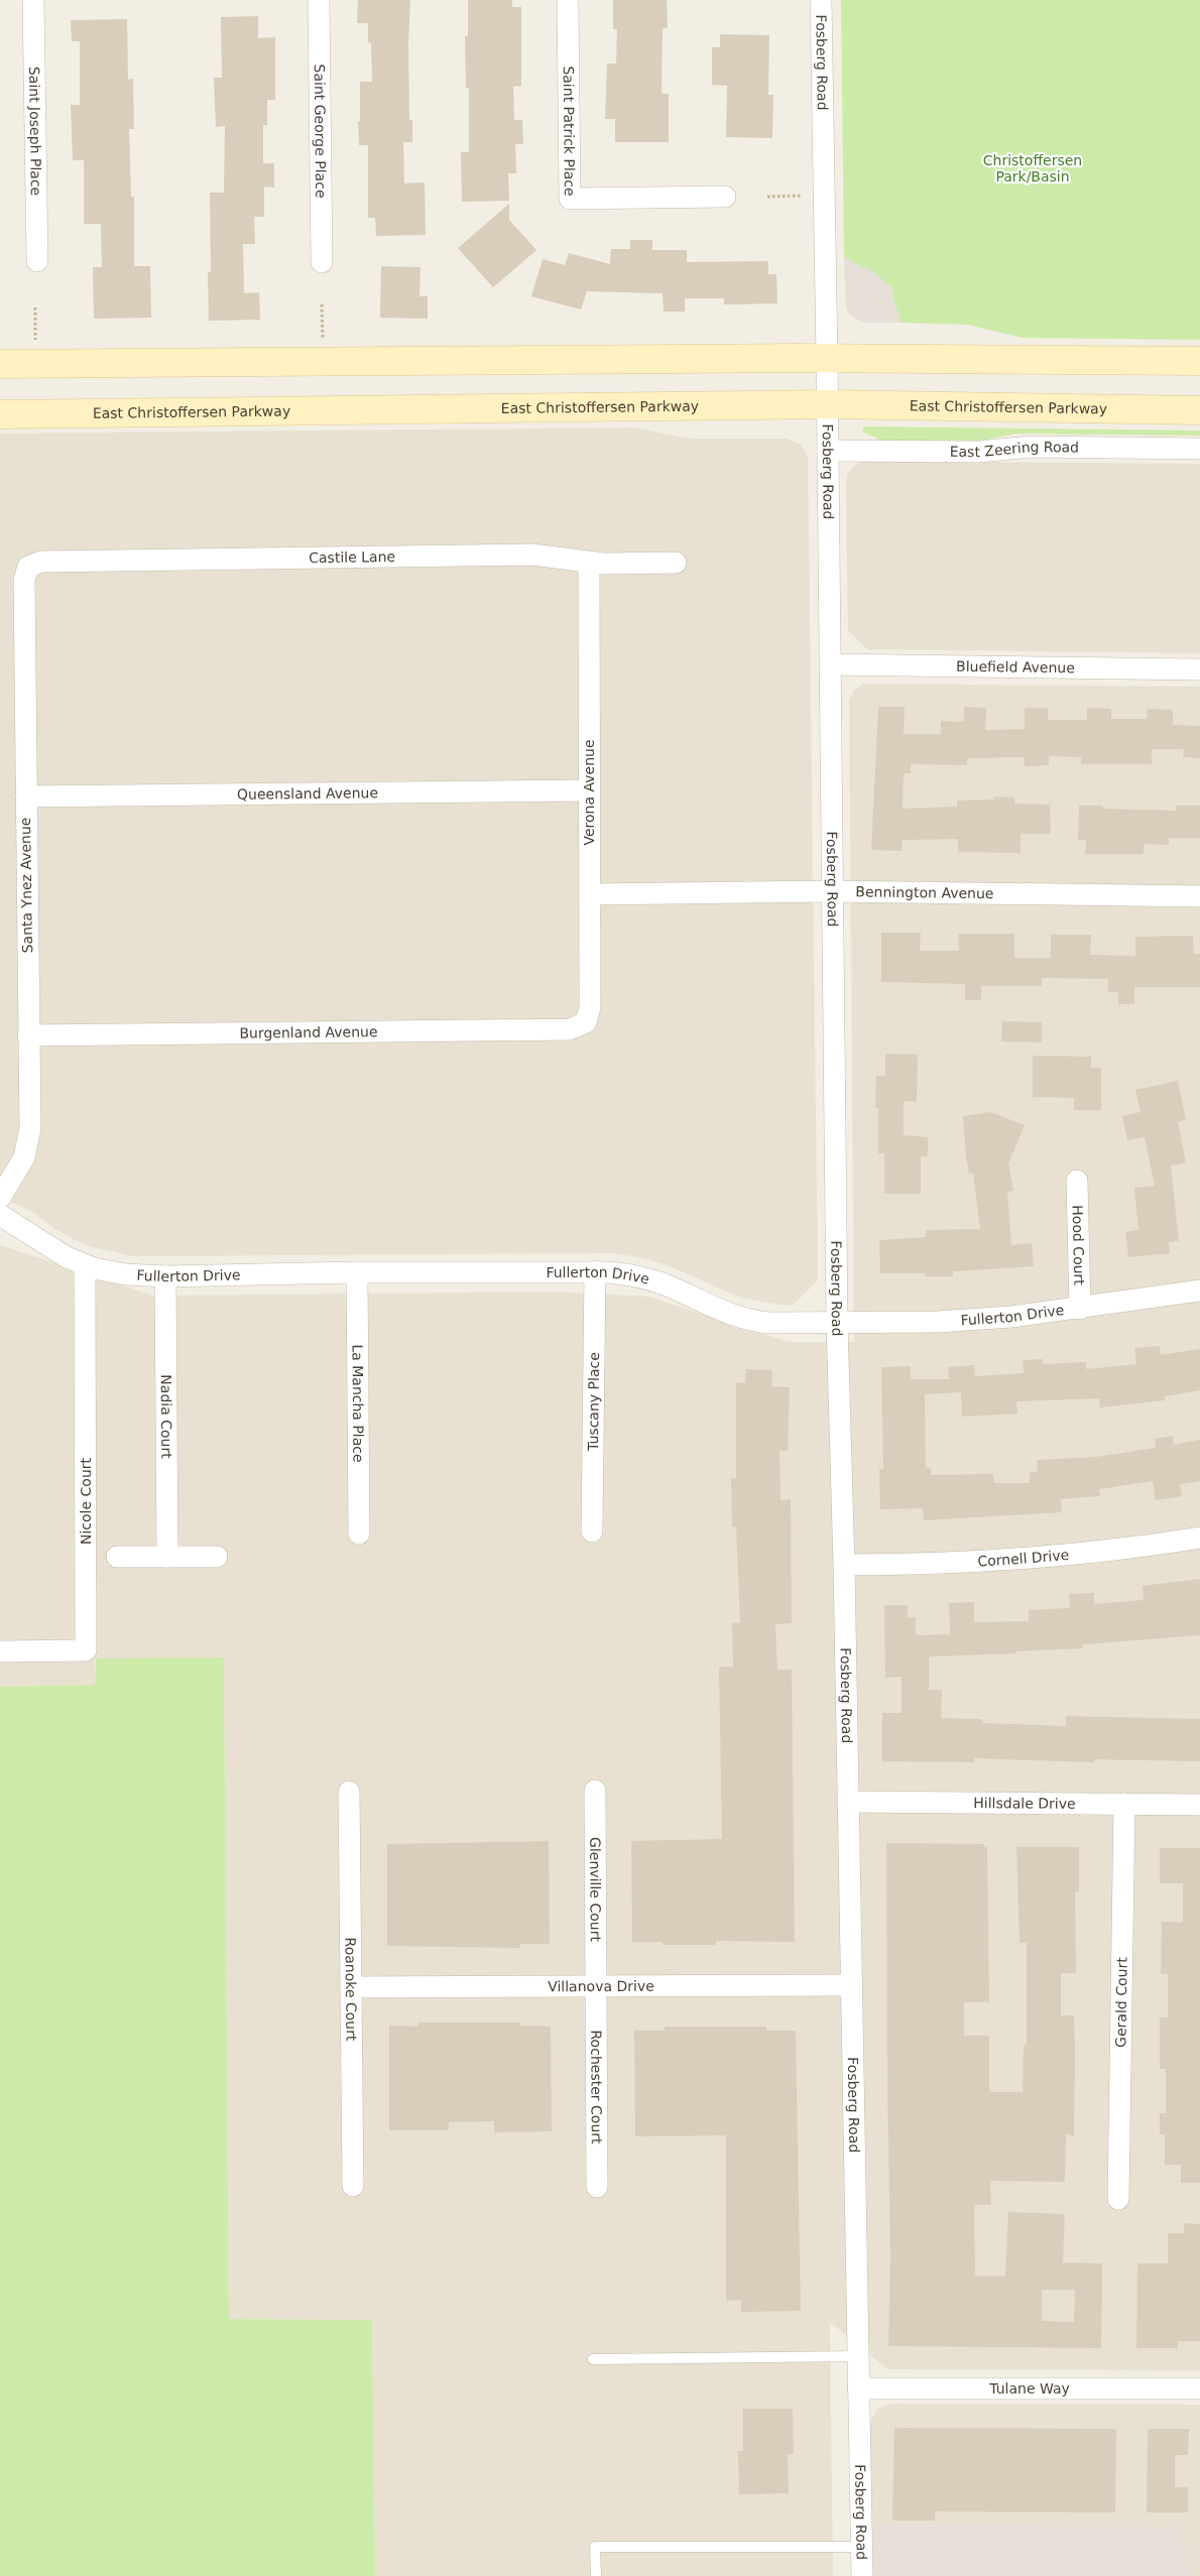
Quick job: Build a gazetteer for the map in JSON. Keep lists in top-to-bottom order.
{
  "streets": {
    "street": [
      "Fosberg Road",
      "Saint Patrick Place",
      "Saint Joseph Place",
      "Saint George Place",
      "East Christoffersen Parkway",
      "East Zeering Road",
      "Castile Lane",
      "Bluefield Avenue",
      "Verona Avenue",
      "Queensland Avenue",
      "Santa Ynez Avenue",
      "Bennington Avenue",
      "Burgenland Avenue",
      "Hood Court",
      "Fullerton Drive",
      "Tuscany Place",
      "La Mancha Place",
      "Nadia Court",
      "Nicole Court",
      "Cornell Drive",
      "Hillsdale Drive",
      "Glenville Court",
      "Villanova Drive",
      "Roanoke Court",
      "Gerald Court",
      "Rochester Court",
      "Tulane Way"
    ]
  },
  "crossings": [
    ["Fosberg Road", "East Christoffersen Parkway"],
    ["Fosberg Road", "East Zeering Road"],
    ["Fosberg Road", "Bluefield Avenue"],
    ["Fosberg Road", "Bennington Avenue"],
    ["Fosberg Road", "Fullerton Drive"],
    ["Fosberg Road", "Cornell Drive"],
    ["Fosberg Road", "Hillsdale Drive"],
    ["Fosberg Road", "Villanova Drive"],
    ["Fosberg Road", "Tulane Way"],
    ["Castile Lane", "Verona Avenue"],
    ["Castile Lane", "Santa Ynez Avenue"],
    ["Verona Avenue", "Queensland Avenue"],
    ["Verona Avenue", "Bennington Avenue"],
    ["Verona Avenue", "Burgenland Avenue"],
    ["Queensland Avenue", "Santa Ynez Avenue"],
    ["Santa Ynez Avenue", "Burgenland Avenue"],
    ["Hood Court", "Fullerton Drive"],
    ["Fullerton Drive", "Tuscany Place"],
    ["Fullerton Drive", "La Mancha Place"],
    ["Fullerton Drive", "Nadia Court"],
    ["Fullerton Drive", "Nicole Court"],
    ["Hillsdale Drive", "Gerald Court"],
    ["Glenville Court", "Villanova Drive"],
    ["Glenville Court", "Rochester Court"],
    ["Villanova Drive", "Roanoke Court"],
    ["Villanova Drive", "Rochester Court"]
  ],
  "parks": ["Christoffersen Park/Basin"]
}
